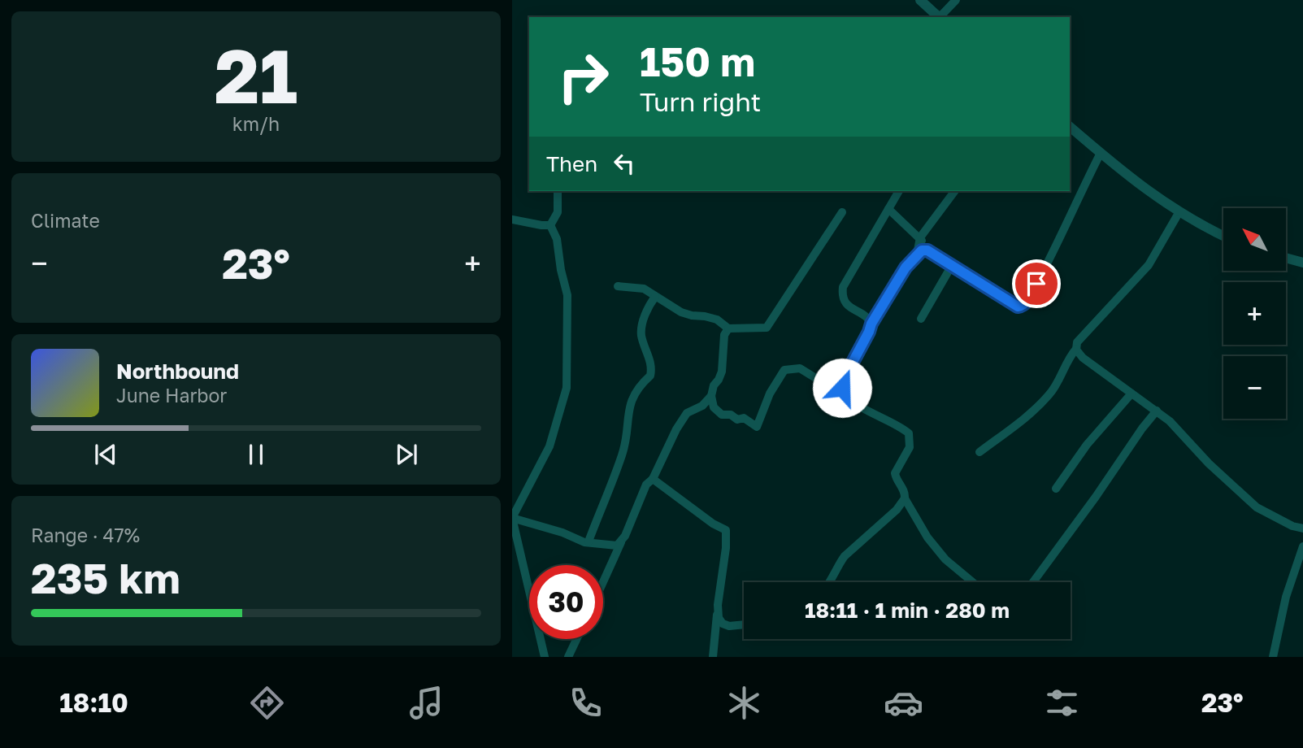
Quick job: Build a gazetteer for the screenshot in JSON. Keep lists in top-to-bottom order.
{
  "north": "top left",
  "page": {
    "tile": [
      ["21", "km/h"],
      "Climate",
      ["Range · 47%", "235 km"]
    ],
    "turn": ["150 m", "Turn right"],
    "then": "Then",
    "map_buttons": ["+", "−"],
    "heat": ["−", "23°", "+"],
    "song": ["Northbound", "June Harbor"],
    "limit": "30",
    "trip": "18:11 · 1 min · 280 m",
    "tabs": ["18:10", "23°"]
  }
}
